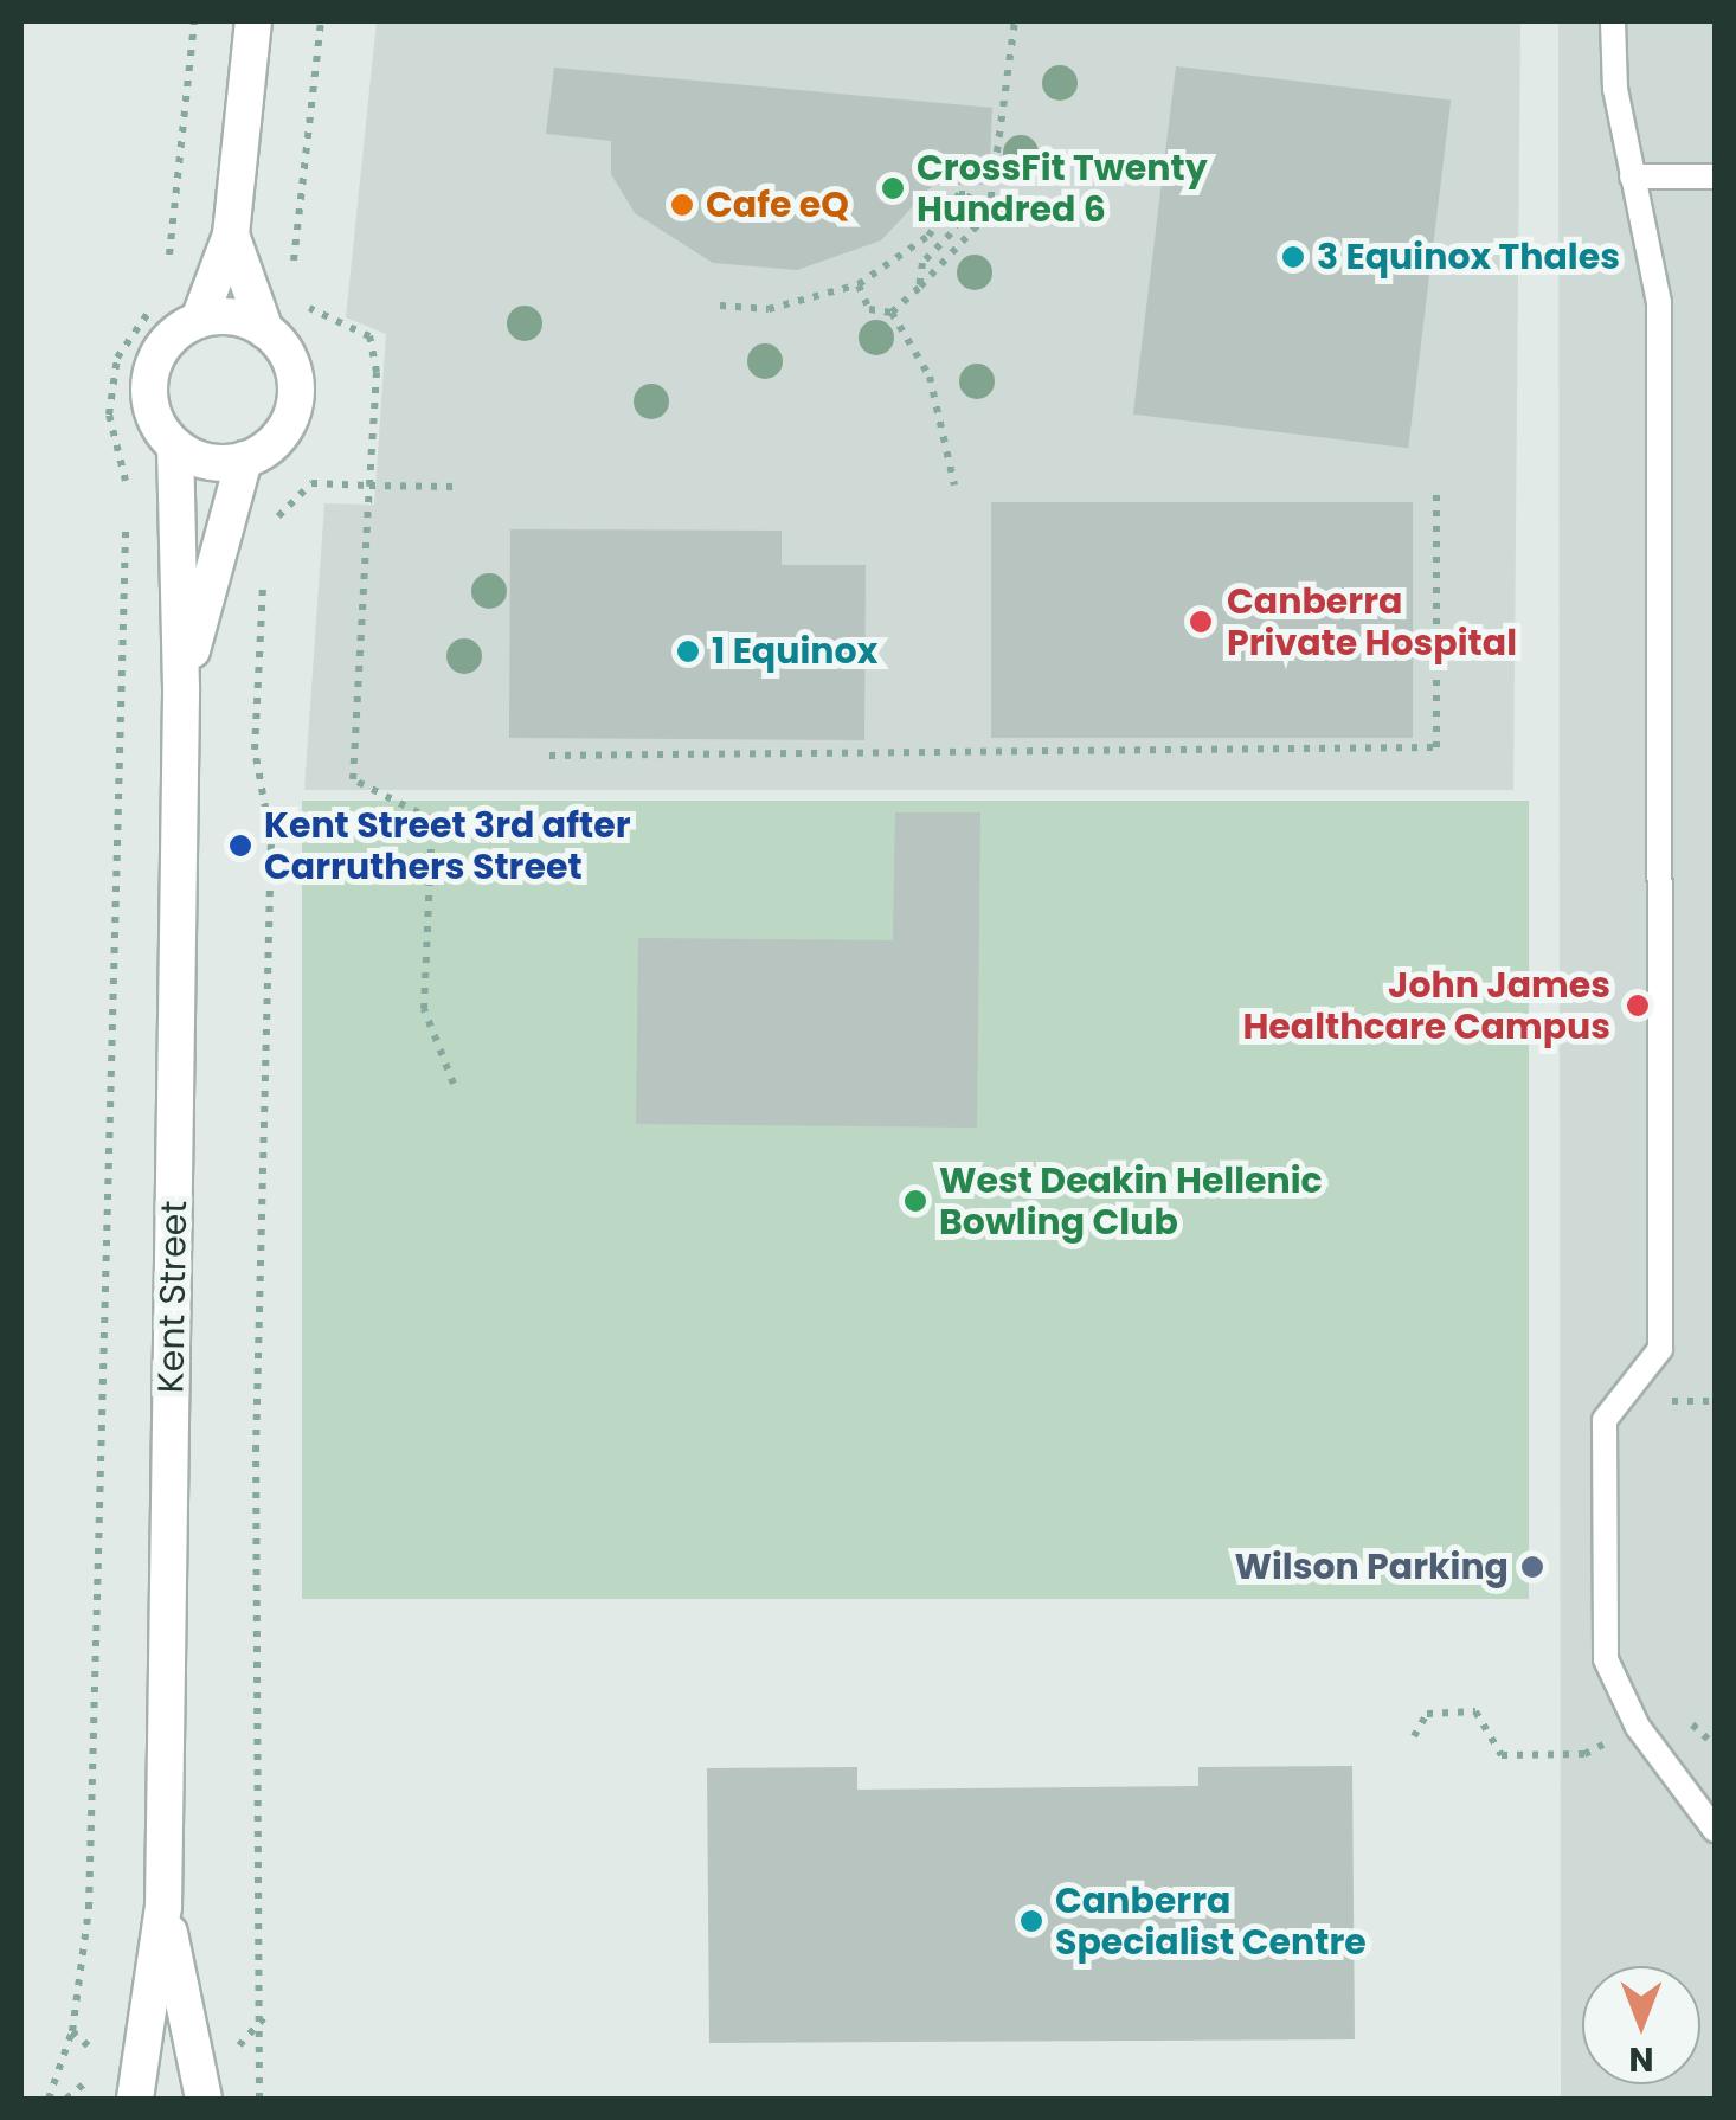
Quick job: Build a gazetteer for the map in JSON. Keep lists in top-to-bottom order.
{
  "streets": {
    "main road": ["Kent Street"]
  },
  "places": [
    "CrossFit Twenty Hundred 6",
    "Cafe eQ",
    "3 Equinox Thales",
    "Canberra Private Hospital",
    "1 Equinox",
    "Kent Street 3rd after Carruthers Street",
    "John James Healthcare Campus",
    "West Deakin Hellenic Bowling Club",
    "Wilson Parking",
    "Canberra Specialist Centre"
  ],
  "north": "bottom"
}
